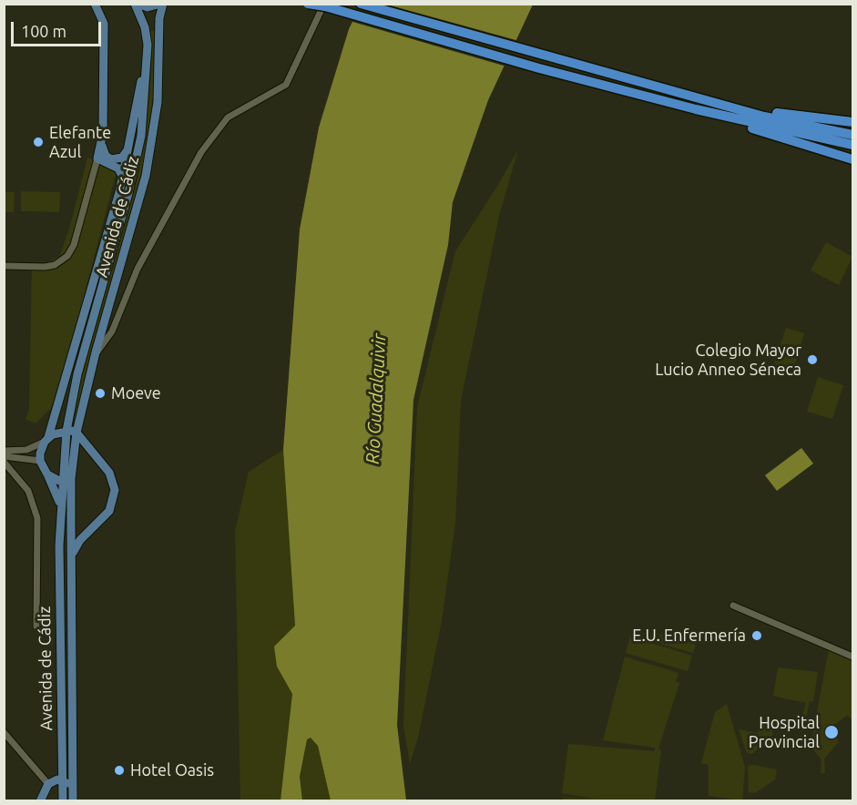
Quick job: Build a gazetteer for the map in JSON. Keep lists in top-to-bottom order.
{
  "streets": {
    "main road": ["Avenida de Cádiz"]
  },
  "water": ["Río Guadalquivir"],
  "places": [
    "Elefante Azul",
    "Colegio Mayor Lucio Anneo Séneca",
    "Moeve",
    "E.U. Enfermería",
    "Hospital Provincial",
    "Hotel Oasis"
  ],
  "scale_bar": "100 m"
}
